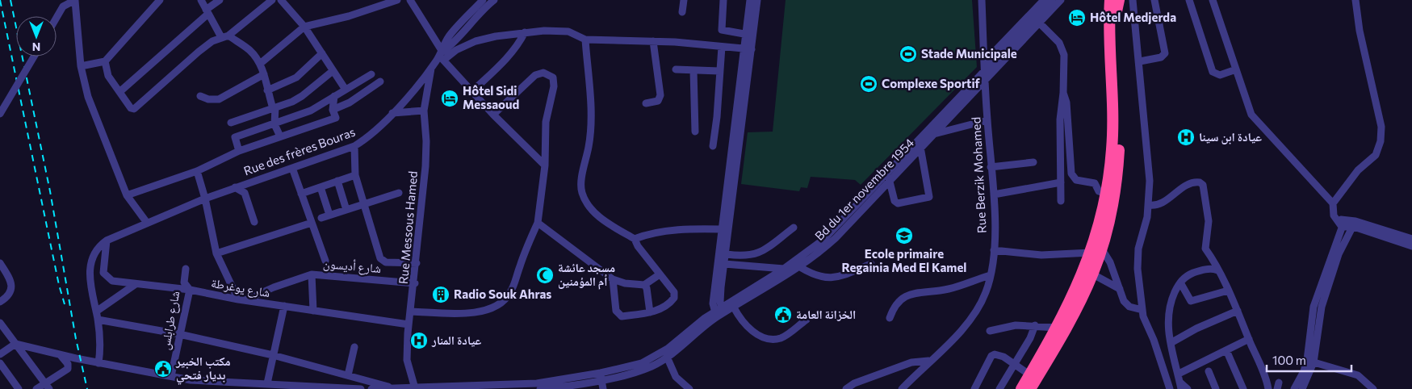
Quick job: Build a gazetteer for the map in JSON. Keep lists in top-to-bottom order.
{
  "streets": {
    "street": [
      "Rue des frères Bouras",
      "Rue Berzik Mohamed",
      "Bd du 1er novembre 1954",
      "Rue Messous Hamed",
      "شارع أديسون",
      "شارع يوغرطة",
      "شارع طرابلس"
    ]
  },
  "crossings": [
    ["Rue des frères Bouras", "Rue Messous Hamed"],
    ["Rue Berzik Mohamed", "Bd du 1er novembre 1954"],
    ["Rue Messous Hamed", "شارع أديسون"],
    ["Rue Messous Hamed", "شارع يوغرطة"],
    ["شارع يوغرطة", "شارع طرابلس"]
  ],
  "places": {
    "hotel": ["Hôtel Medjerda", "Hôtel Sidi Messaoud"],
    "sports": ["Stade Municipale", "Complexe Sportif"],
    "hospital": ["عيادة ابن سينا", "عيادة المنار"],
    "school or university": ["Ecole primaire Regainia Med El Kamel"],
    "mosque": ["مسجد عائشة أم المؤمنين"],
    "building": ["Radio Souk Ahras"],
    "public building": ["الخزانة العامة", "مكتب الخبير بديار فتحي"]
  },
  "scale_bar": "100 m",
  "north": "bottom"
}
